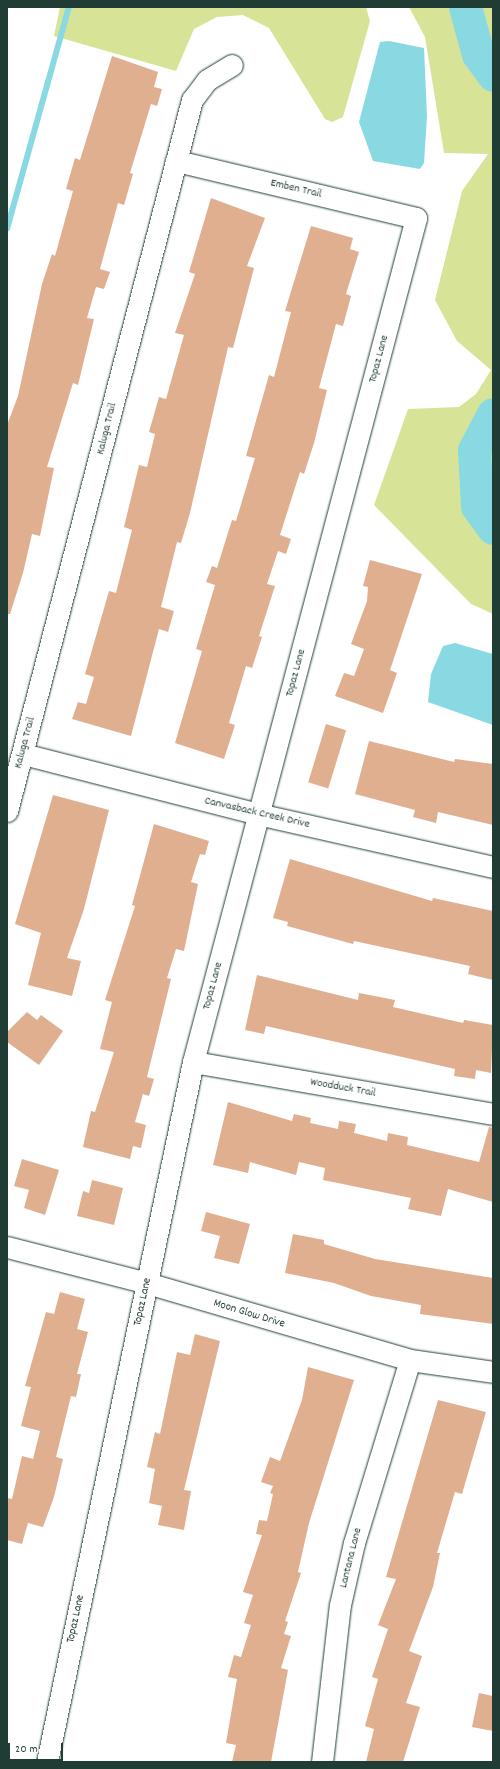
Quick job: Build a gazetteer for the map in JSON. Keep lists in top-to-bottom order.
{
  "streets": {
    "street": [
      "Emben Trail",
      "Topaz Lane",
      "Kaluga Trail",
      "Canvasback Creek Drive",
      "Woodduck Trail",
      "Moon Glow Drive",
      "Lantana Lane"
    ]
  },
  "crossings": [
    ["Emben Trail", "Topaz Lane"],
    ["Emben Trail", "Kaluga Trail"],
    ["Topaz Lane", "Canvasback Creek Drive"],
    ["Topaz Lane", "Woodduck Trail"],
    ["Topaz Lane", "Moon Glow Drive"],
    ["Kaluga Trail", "Canvasback Creek Drive"],
    ["Moon Glow Drive", "Lantana Lane"]
  ],
  "scale_bar": "20 m"
}
